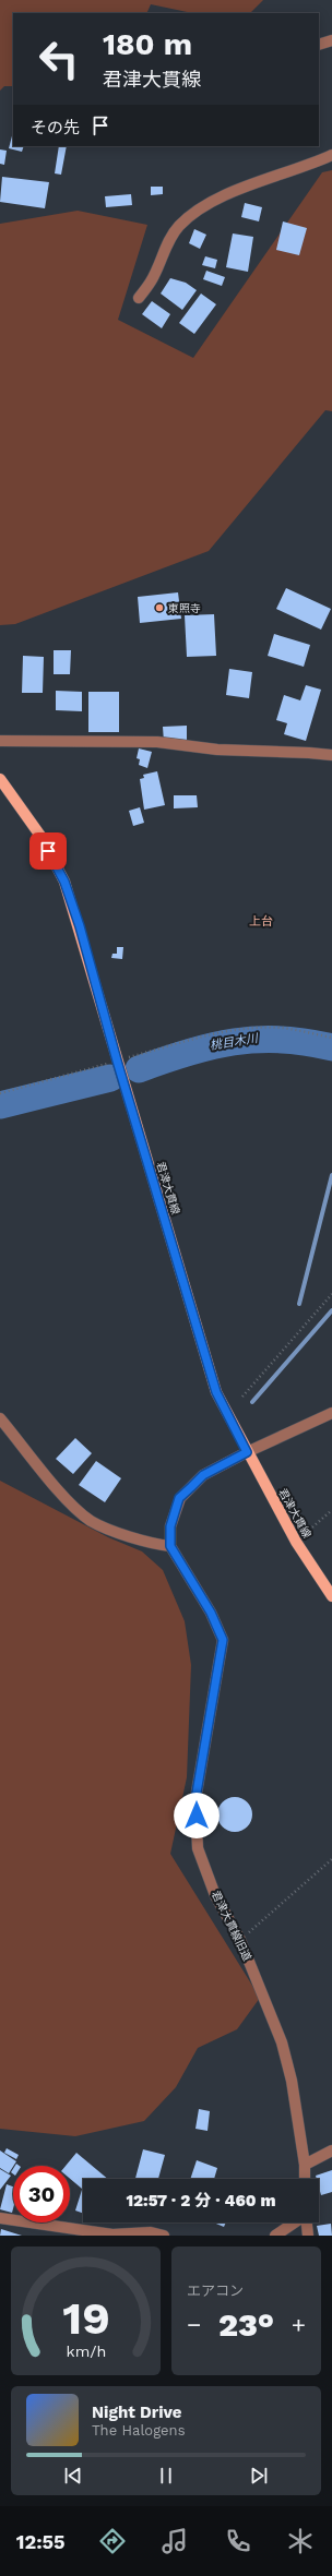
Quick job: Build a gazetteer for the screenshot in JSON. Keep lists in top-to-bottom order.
{
  "streets": {
    "main road": ["君津大貫線"],
    "street": ["君津大貫線旧道"]
  },
  "districts": ["上台"],
  "water": ["桃目木川"],
  "places": ["東照寺"],
  "page": {
    "turn": ["180 m", "君津大貫線"],
    "then": "その先",
    "limit": "30",
    "trip": "12:57 · 2 分 · 460 m",
    "tile": "エアコン",
    "heat": ["−", "23°", "+"],
    "song": ["Night Drive", "The Halogens"],
    "tabs": "12:55",
    "gauge": ["19", "km/h"]
  }
}
